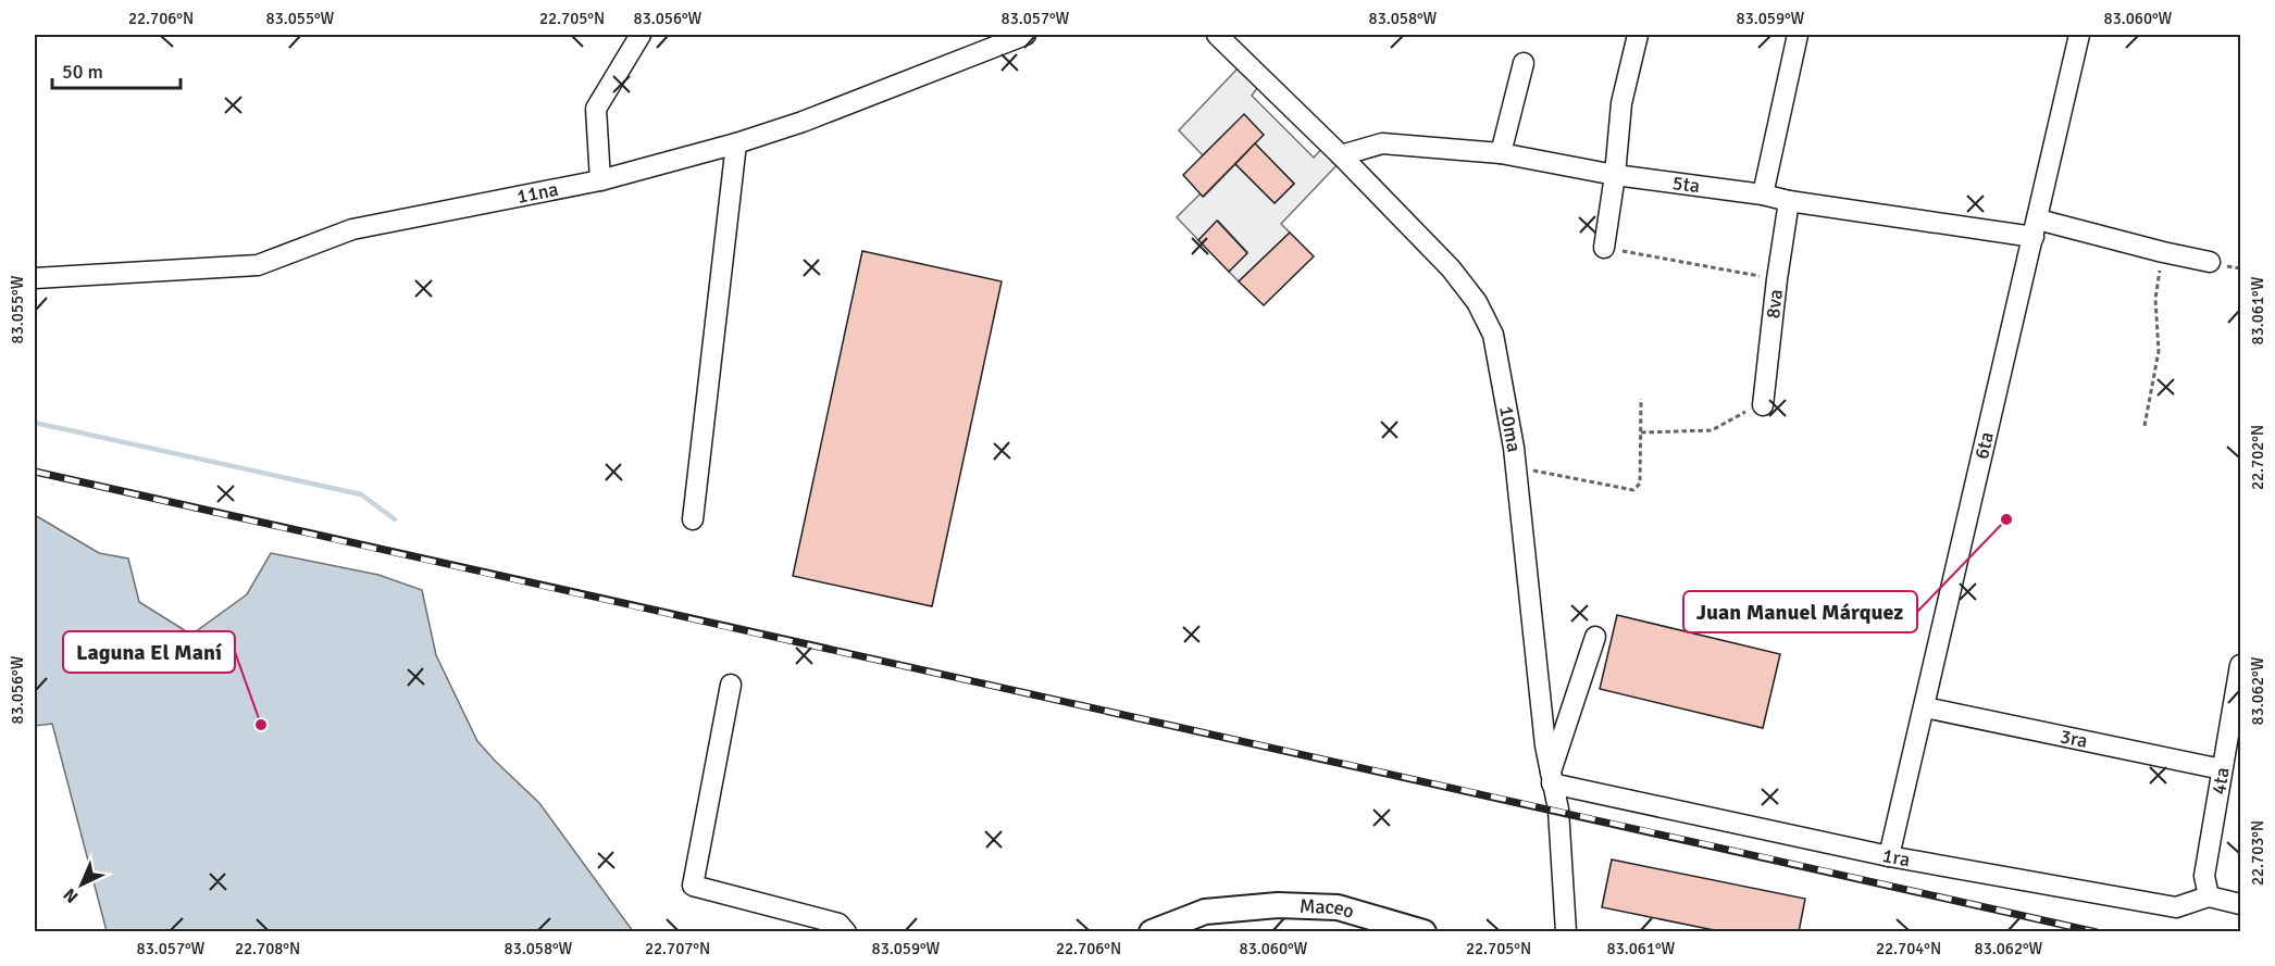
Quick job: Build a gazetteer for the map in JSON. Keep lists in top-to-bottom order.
{
  "streets": {
    "main road": ["Maceo"],
    "street": [
      "5ta",
      "11na",
      "8va",
      "10ma",
      "6ta",
      "3ra",
      "4ta",
      "1ra"
    ]
  },
  "crossings": [
    ["5ta", "8va"],
    ["5ta", "10ma"],
    ["5ta", "6ta"],
    ["10ma", "1ra"],
    ["6ta", "3ra"],
    ["6ta", "1ra"],
    ["3ra", "4ta"],
    ["4ta", "1ra"]
  ],
  "places": ["Juan Manuel Márquez", "Laguna El Maní"],
  "scale_bar": "50 m",
  "north": "bottom left",
  "coordinates": [
    "22.706°N",
    "83.055°W",
    "22.705°N",
    "83.056°W",
    "83.057°W",
    "83.058°W",
    "83.059°W",
    "83.060°W",
    "83.061°W",
    "22.702°N",
    "83.062°W",
    "22.703°N",
    "22.708°N",
    "22.707°N",
    "22.704°N"
  ]
}
